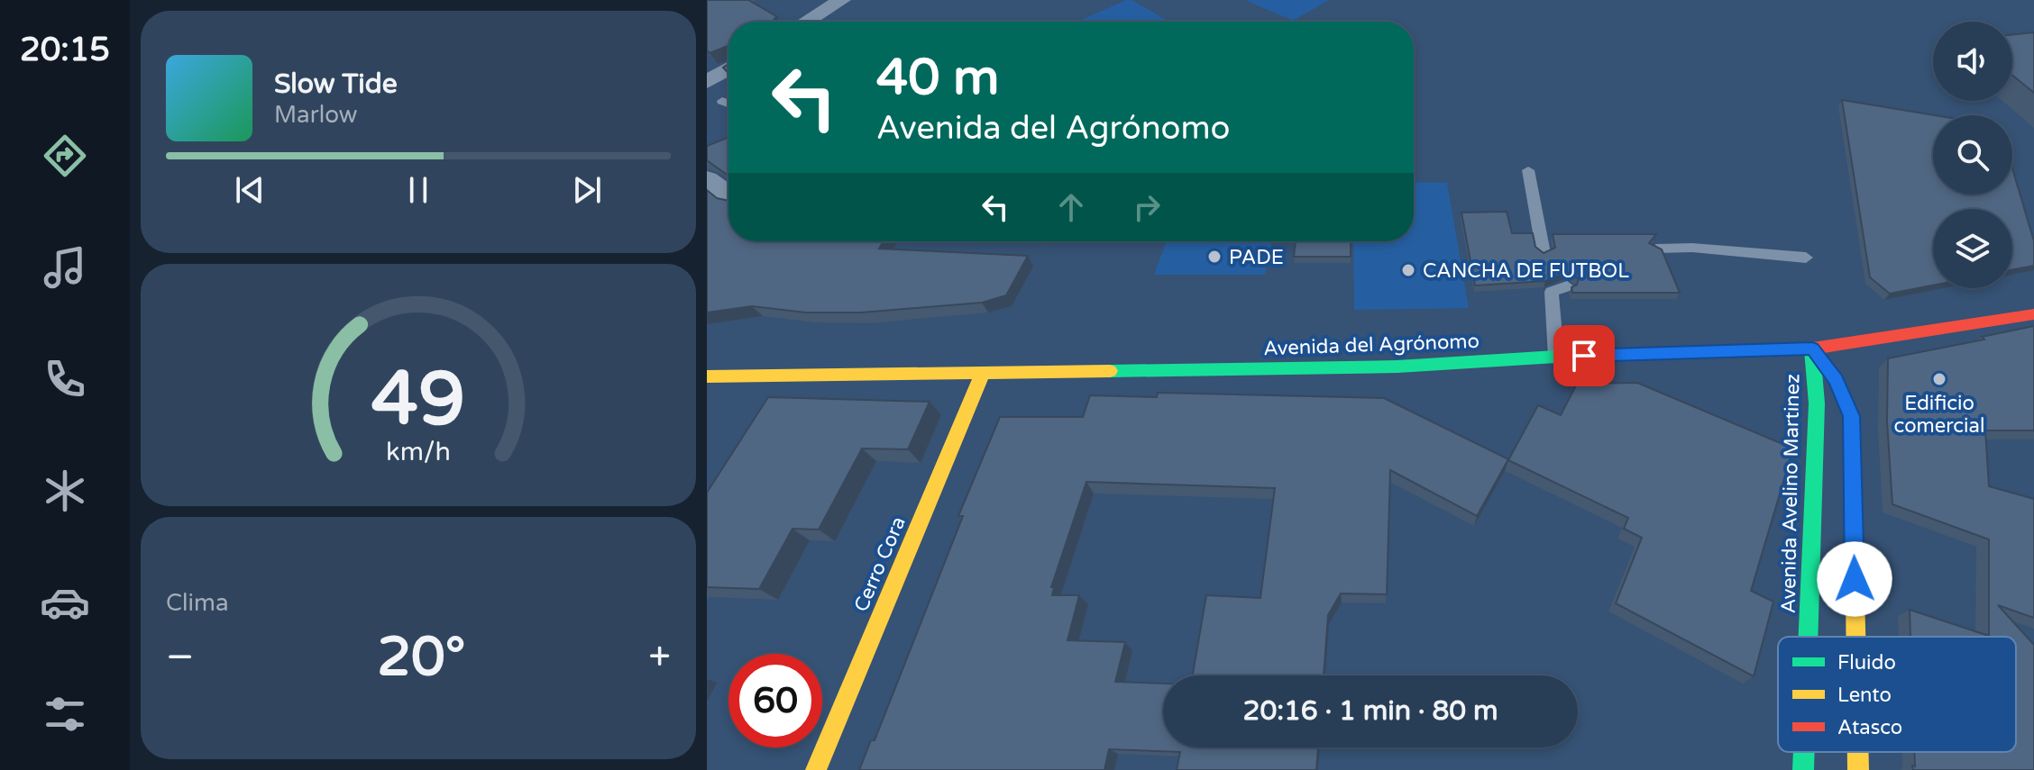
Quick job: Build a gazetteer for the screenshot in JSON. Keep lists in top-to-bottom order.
{
  "streets": {
    "main road": ["Avenida del Agrónomo", "Avenida Avelino Martinez", "Cerro Cora"]
  },
  "crossings": [
    ["Avenida del Agrónomo", "Avenida Avelino Martinez"],
    ["Avenida del Agrónomo", "Cerro Cora"]
  ],
  "places": ["PADE", "CANCHA DE FUTBOL", "Edificio comercial"],
  "legend": ["Fluido", "Lento", "Atasco"],
  "page": {
    "tabs": "20:15",
    "turn": ["40 m", "Avenida del Agrónomo"],
    "song": ["Slow Tide", "Marlow"],
    "tile": "Clima",
    "heat": ["−", "20°", "+"],
    "limit": "60",
    "trip": "20:16 · 1 min · 80 m",
    "gauge": ["49", "km/h"]
  }
}
